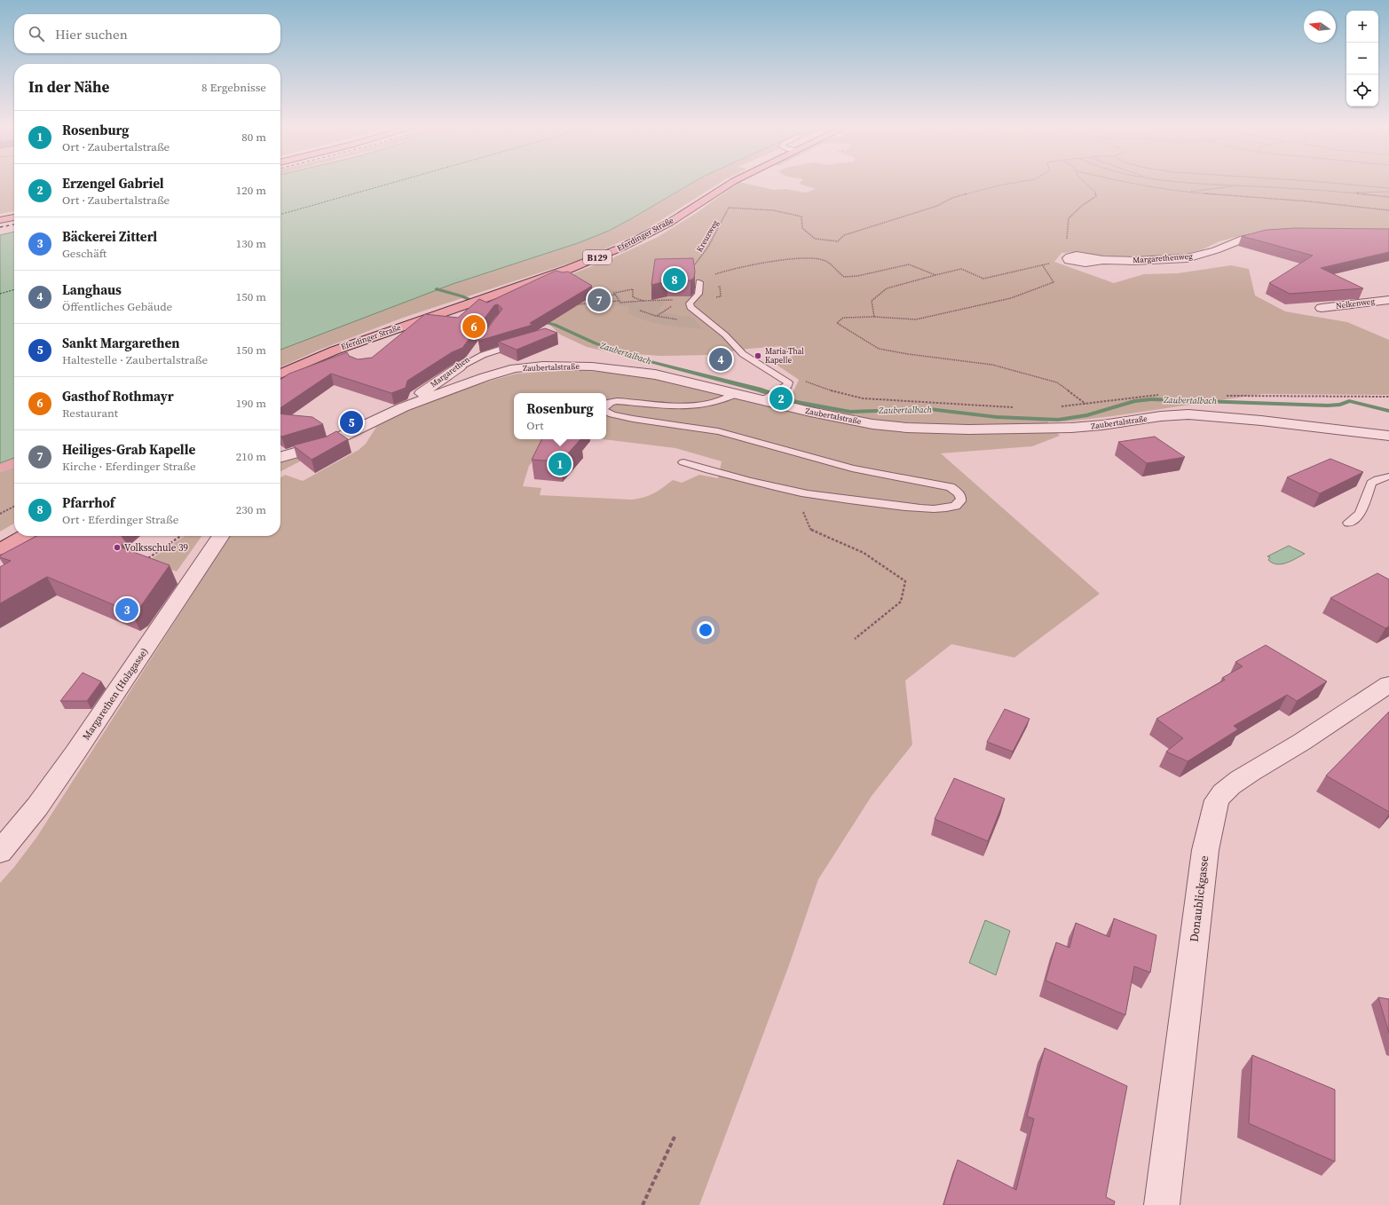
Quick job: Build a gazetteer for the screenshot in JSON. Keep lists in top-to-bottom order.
{
  "streets": {
    "main road": ["Eferdinger Straße", "B129"],
    "street": [
      "Margarethenweg",
      "Nelkenweg",
      "Zaubertalstraße",
      "Margarethen",
      "Margarethen (Holzgasse)",
      "Donaublickgasse"
    ],
    "path": ["Kreuzweg"]
  },
  "crossings": [
    ["Eferdinger Straße", "Kreuzweg"],
    ["Eferdinger Straße", "B129"],
    ["Kreuzweg", "B129"],
    ["Zaubertalstraße", "Margarethen"]
  ],
  "water": ["Zaubertalbach"],
  "places": ["Maria-Thal Kapelle", "Volksschule 39"],
  "north": "left",
  "page": {
    "map_buttons": ["+", "−"],
    "search": "Hier suchen",
    "heading": ["In der Nähe", "8 Ergebnisse"],
    "list": [
      {
        "mark": "1",
        "name": "Rosenburg",
        "note": "Ort · Zaubertalstraße",
        "value": "80 m"
      },
      {
        "mark": "2",
        "name": "Erzengel Gabriel",
        "note": "Ort · Zaubertalstraße",
        "value": "120 m"
      },
      {
        "mark": "3",
        "name": "Bäckerei Zitterl",
        "note": "Geschäft",
        "value": "130 m"
      },
      {
        "mark": "4",
        "name": "Langhaus",
        "note": "Öffentliches Gebäude",
        "value": "150 m"
      },
      {
        "mark": "5",
        "name": "Sankt Margarethen",
        "note": "Haltestelle · Zaubertalstraße",
        "value": "150 m"
      },
      {
        "mark": "6",
        "name": "Gasthof Rothmayr",
        "note": "Restaurant",
        "value": "190 m"
      },
      {
        "mark": "7",
        "name": "Heiliges-Grab Kapelle",
        "note": "Kirche · Eferdinger Straße",
        "value": "210 m"
      },
      {
        "mark": "8",
        "name": "Pfarrhof",
        "note": "Ort · Eferdinger Straße",
        "value": "230 m"
      }
    ],
    "pins": [
      "8",
      "7",
      "6",
      "4",
      "2",
      "5",
      "1",
      "3"
    ],
    "popup": ["Rosenburg", "Ort"]
  }
}
